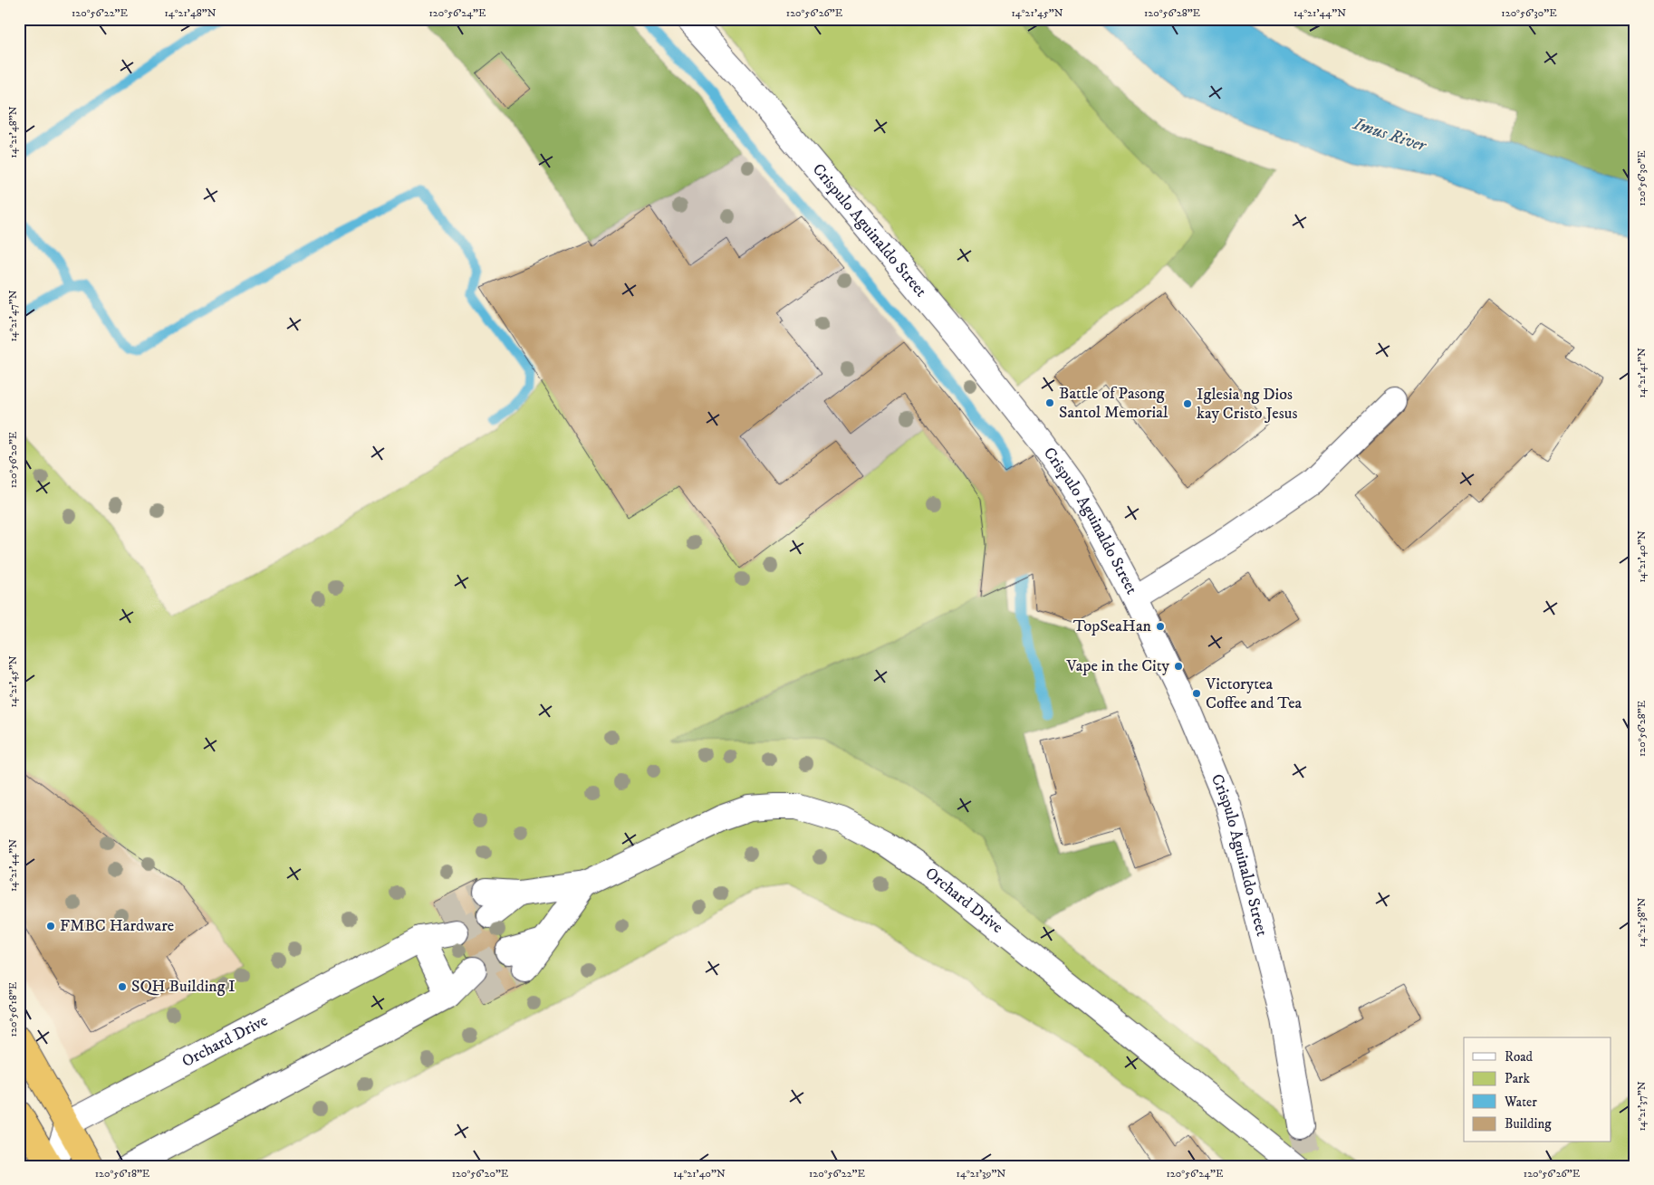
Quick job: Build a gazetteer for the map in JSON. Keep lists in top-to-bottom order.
{
  "streets": {
    "street": ["Crispulo Aguinaldo Street", "Orchard Drive"]
  },
  "water": ["Imus River"],
  "places": [
    "Battle of Pasong Santol Memorial",
    "Iglesia ng Dios kay Cristo Jesus",
    "TopSeaHan",
    "Vape in the City",
    "Victorytea Coffee and Tea",
    "FMBC Hardware",
    "SQH Building I"
  ],
  "legend": [
    "Road",
    "Park",
    "Water",
    "Building"
  ],
  "coordinates": [
    "120°56'22\"E",
    "14°21'48\"N",
    "120°56'24\"E",
    "120°56'26\"E",
    "14°21'45\"N",
    "120°56'28\"E",
    "14°21'44\"N",
    "120°56'30\"E",
    "14°21'47\"N",
    "14°21'41\"N",
    "120°56'20\"E",
    "14°21'40\"N",
    "14°21'38\"N",
    "120°56'18\"E",
    "14°21'37\"N",
    "14°21'39\"N"
  ]
}
